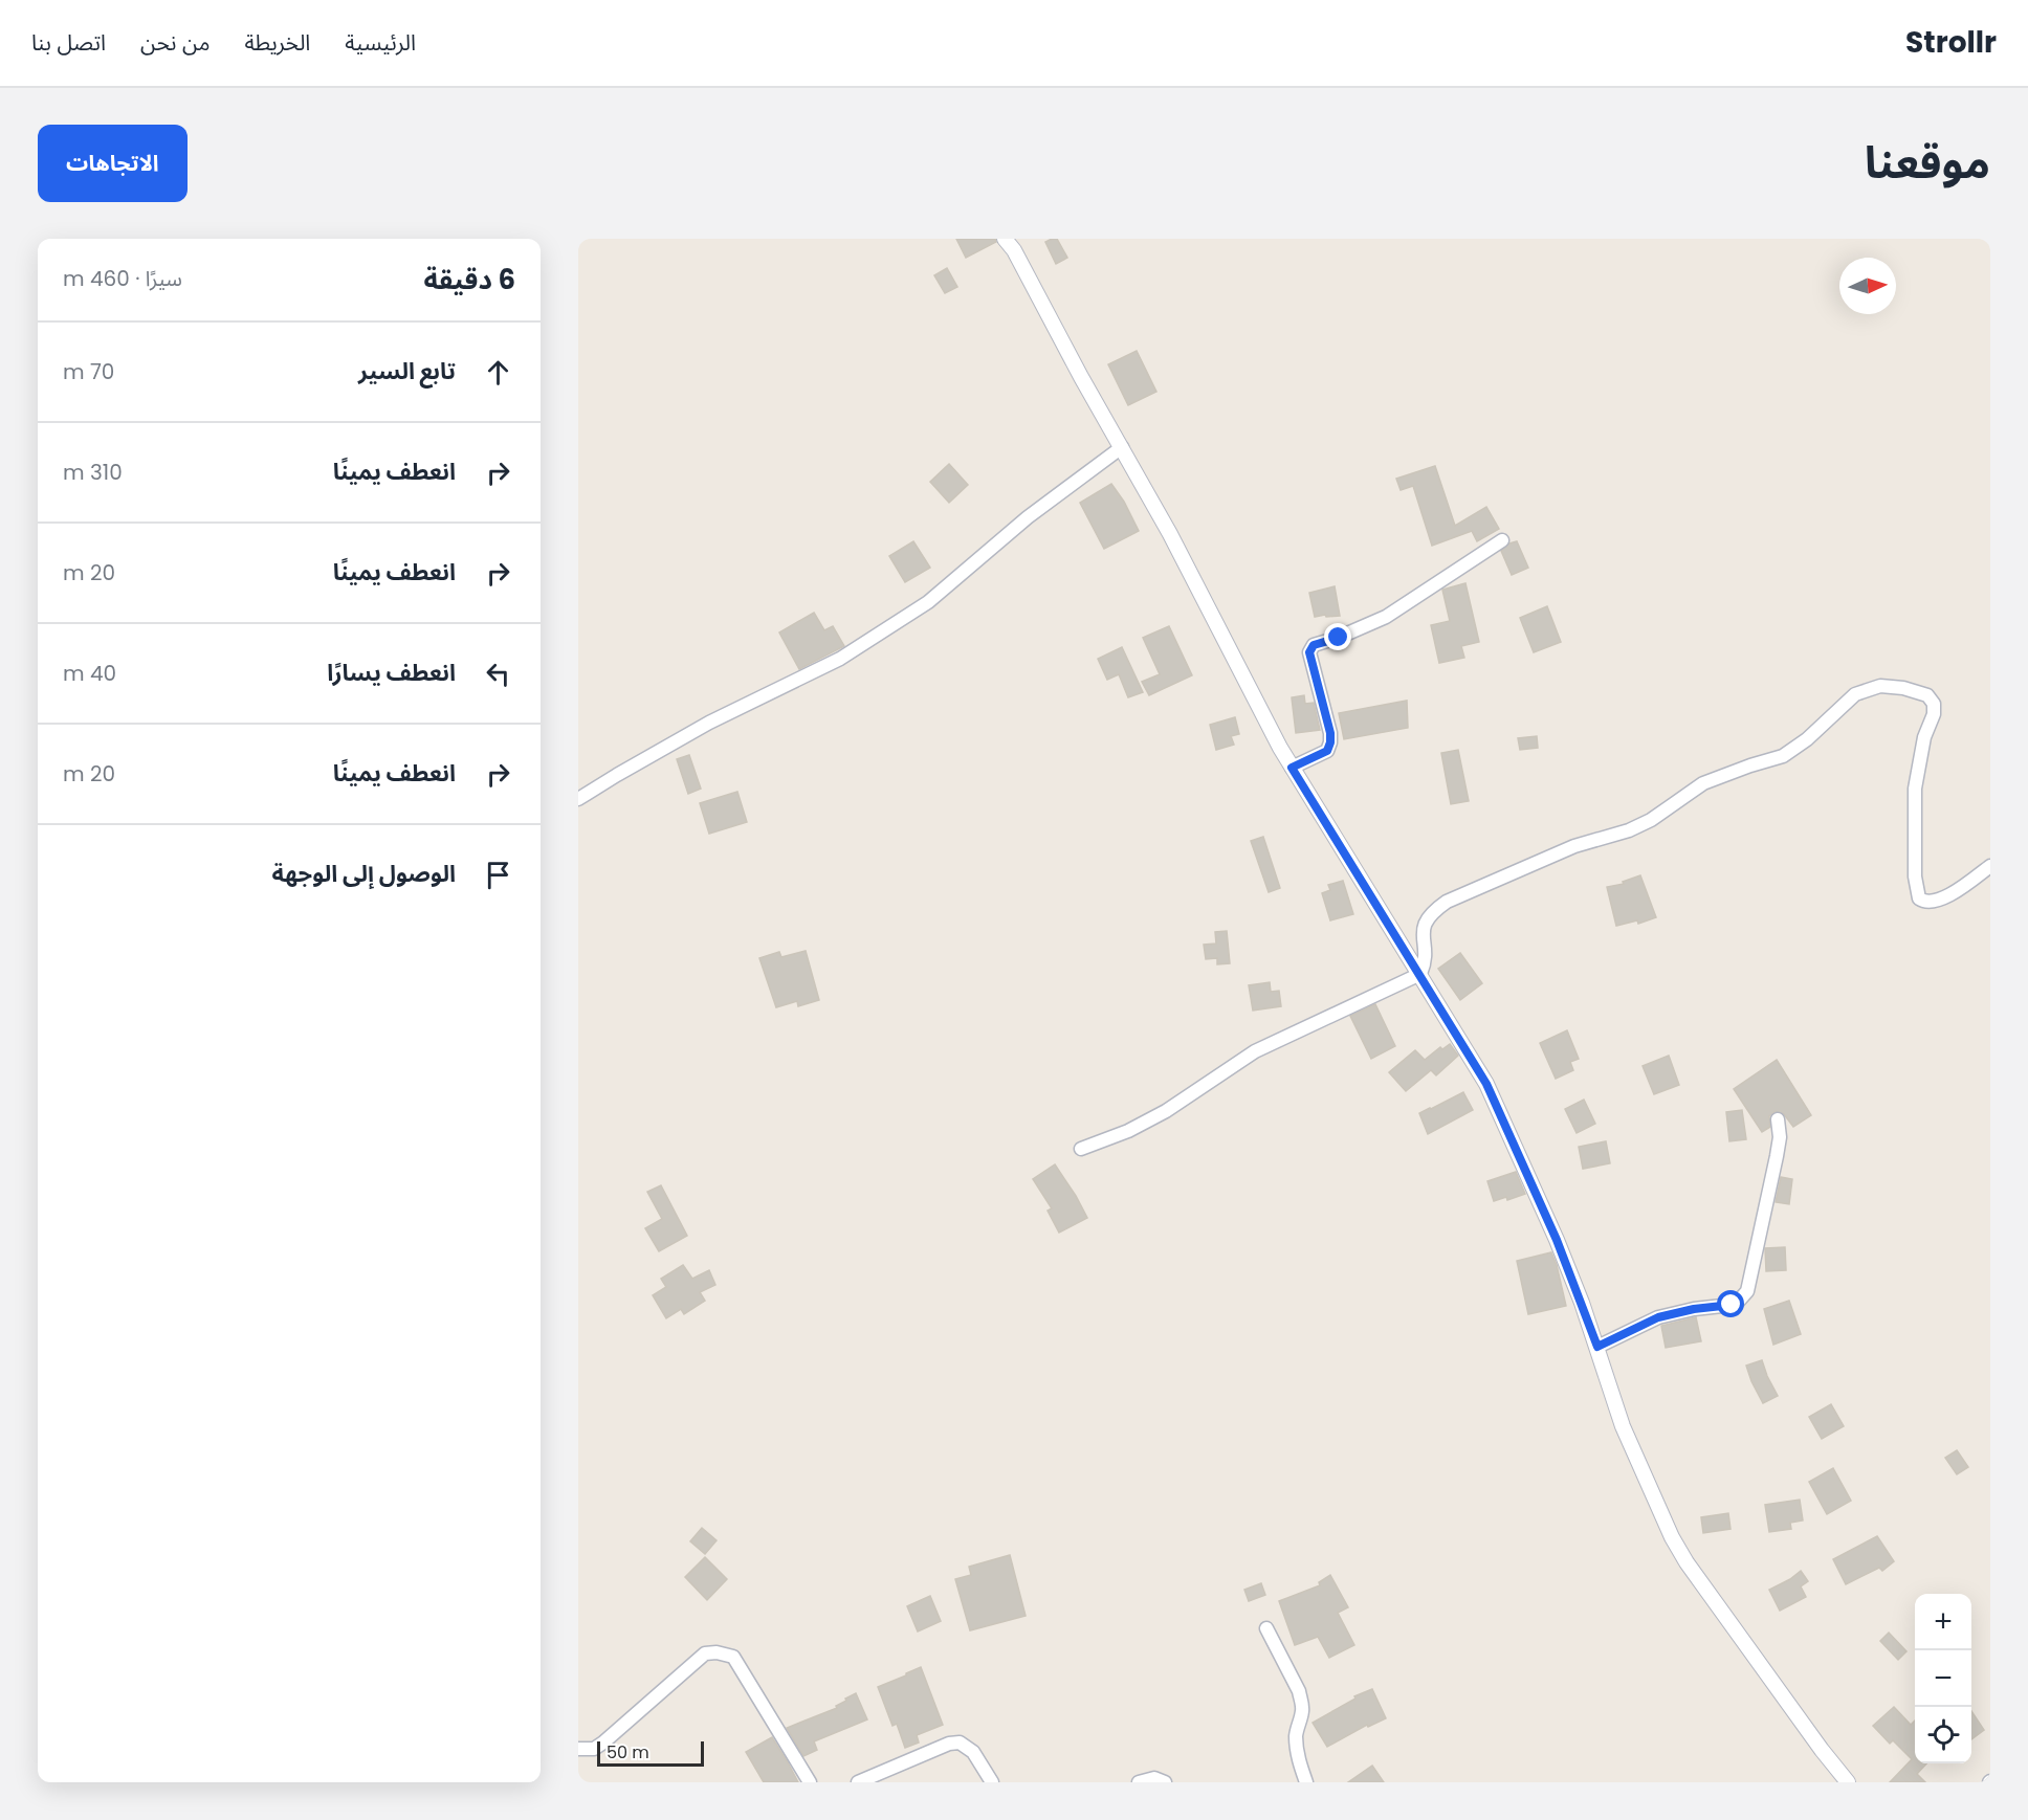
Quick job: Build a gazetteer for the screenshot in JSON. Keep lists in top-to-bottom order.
{
  "scale_bar": "50 m",
  "north": "right",
  "page": {
    "header": "Strollr",
    "nav": [
      "الرئيسية",
      "الخريطة",
      "من نحن",
      "اتصل بنا"
    ],
    "title": "موقعنا",
    "buttons": "الاتجاهات",
    "heading": ["6 دقيقة", "سيرًا · 460 m"],
    "list": [
      ["تابع السير", "70 m"],
      ["انعطف يمينًا", "310 m"],
      ["انعطف يمينًا", "20 m"],
      ["انعطف يسارًا", "40 m"],
      ["انعطف يمينًا", "20 m"],
      "الوصول إلى الوجهة"
    ],
    "map_buttons": ["+", "−"],
    "scale": "50 m"
  }
}
